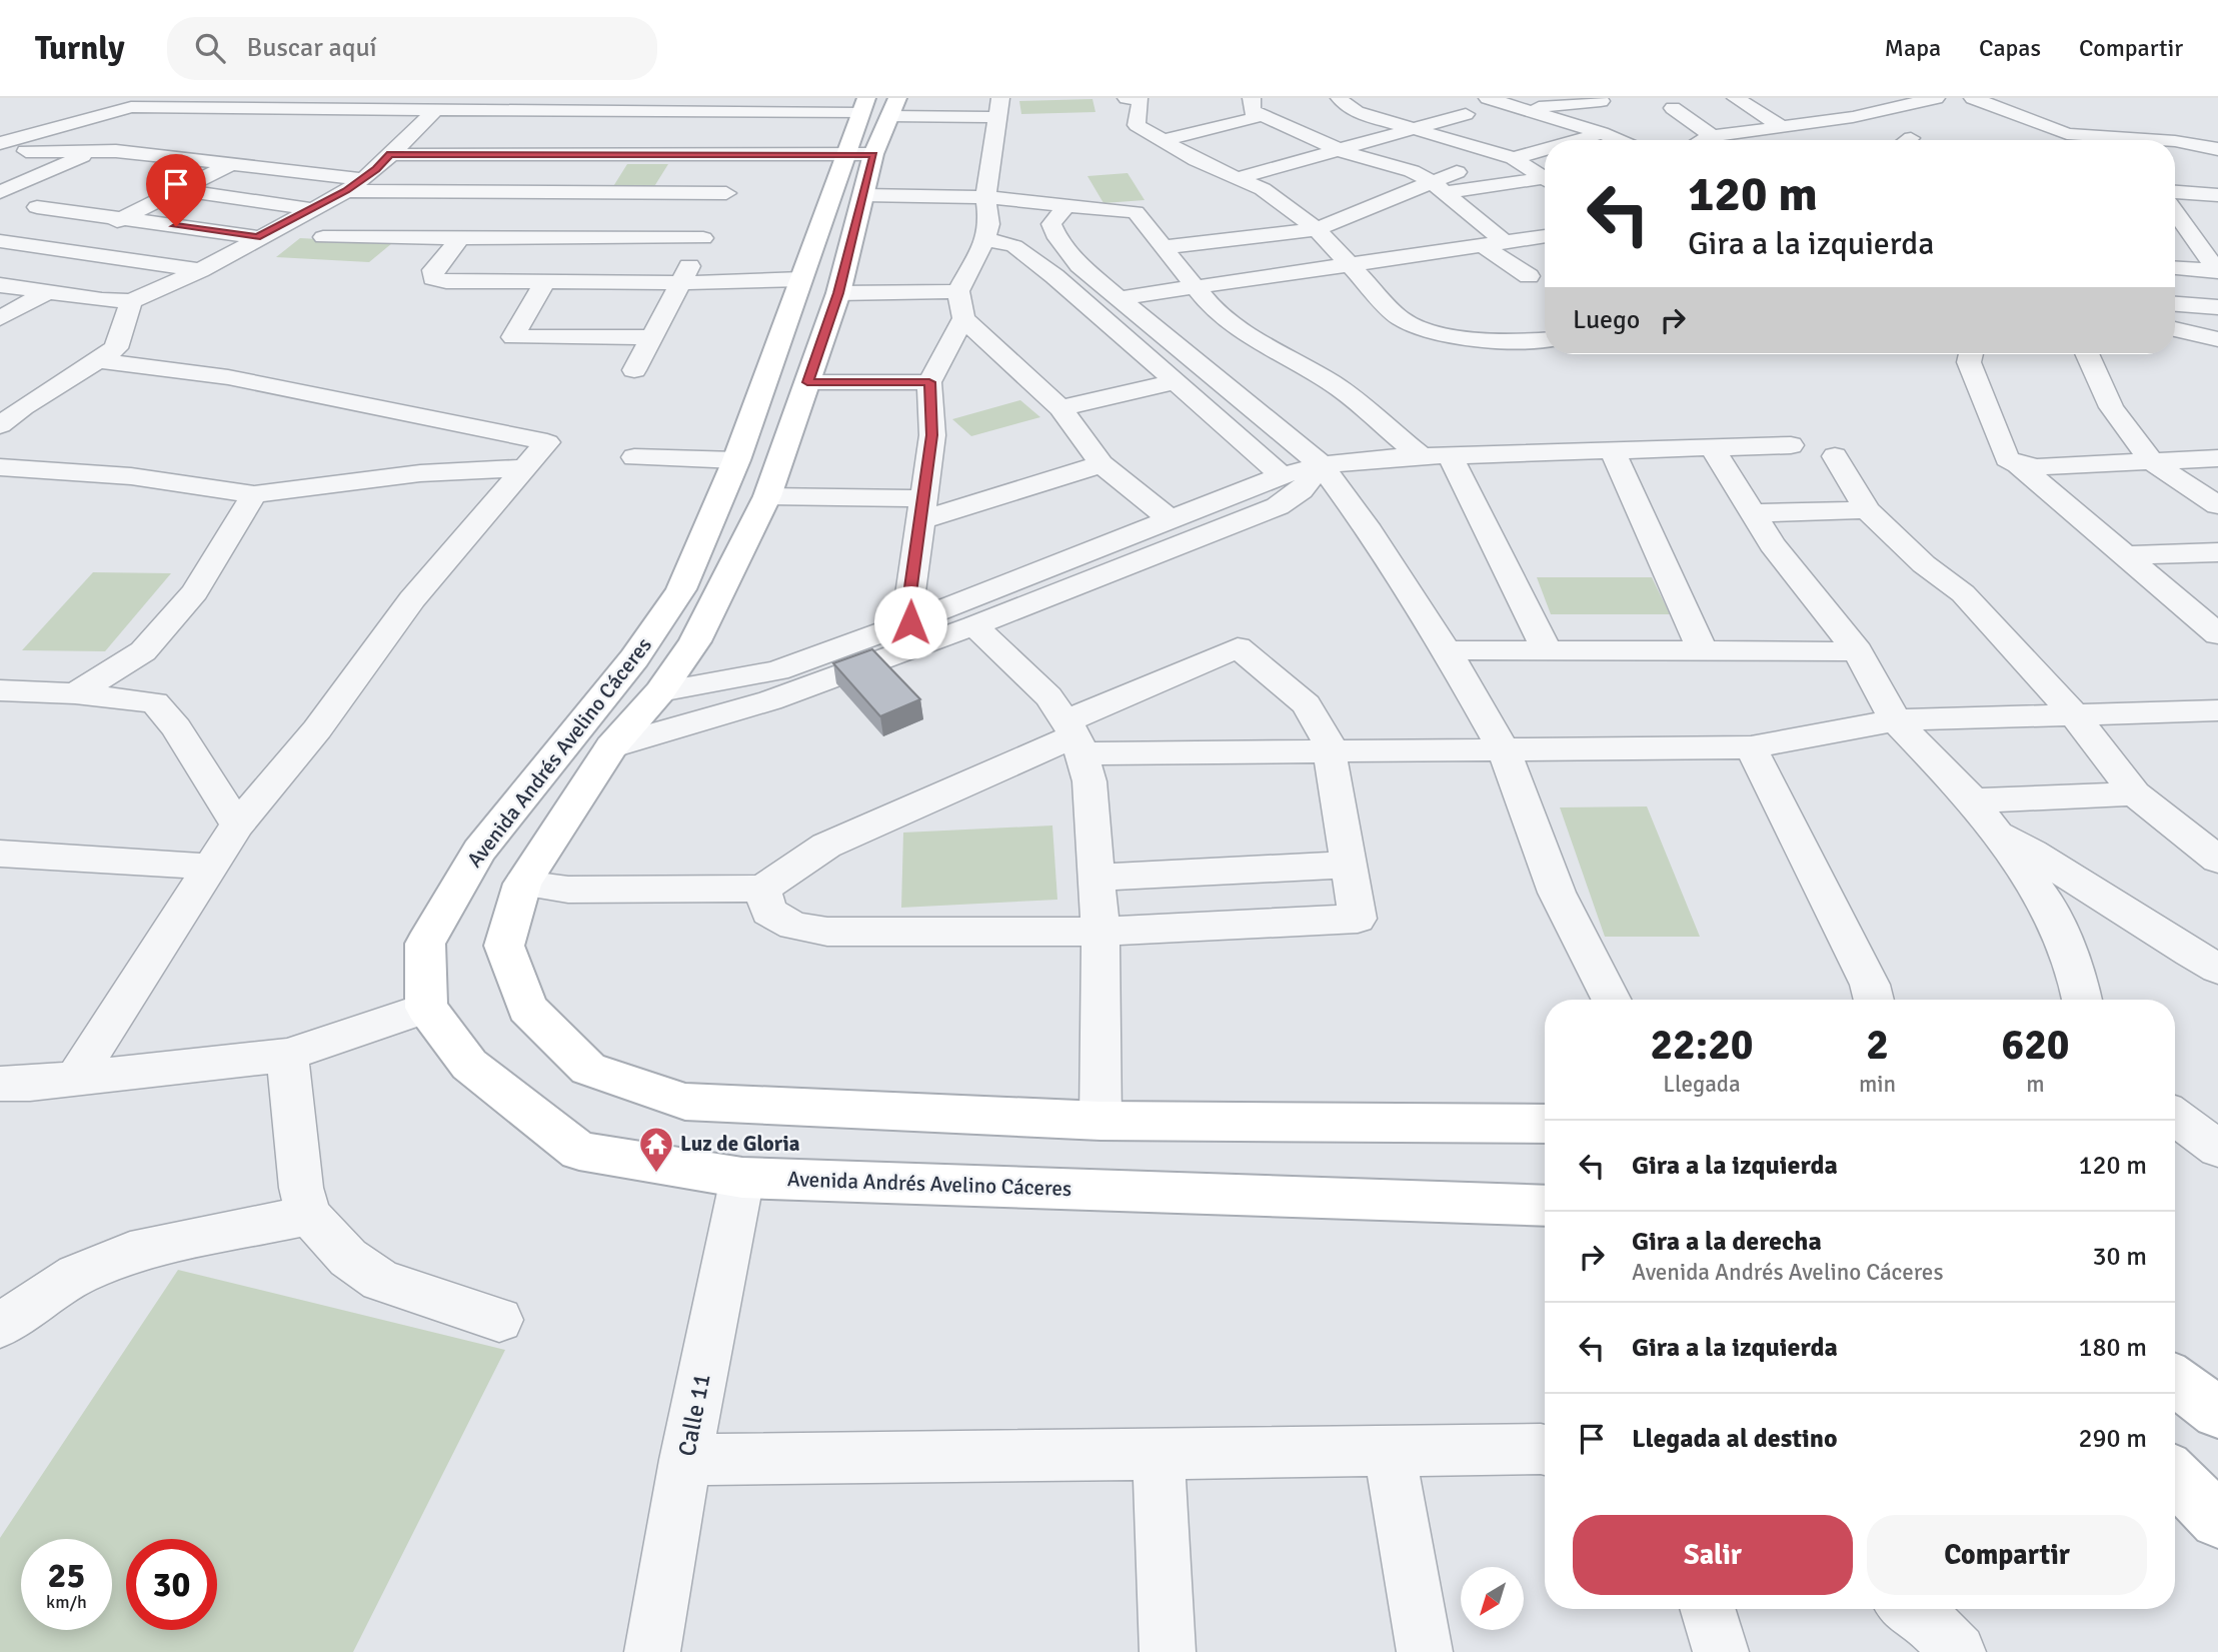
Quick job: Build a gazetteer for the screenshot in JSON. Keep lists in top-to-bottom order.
{
  "streets": {
    "street": ["Avenida Andrés Avelino Cáceres", "Calle 11"]
  },
  "crossings": [
    ["Avenida Andrés Avelino Cáceres", "Calle 11"]
  ],
  "places": {
    "temple": ["Luz de Gloria"]
  },
  "north": "bottom left",
  "page": {
    "header": "Turnly",
    "search": "Buscar aquí",
    "nav": ["Mapa", "Capas", "Compartir"],
    "turn": ["120 m", "Gira a la izquierda"],
    "then": "Luego",
    "eta": [
      "22:20",
      "Llegada",
      "2",
      "min",
      "620",
      "m"
    ],
    "list": [
      {
        "name": "Gira a la izquierda",
        "value": "120 m"
      },
      {
        "name": "Gira a la derecha",
        "note": "Avenida Andrés Avelino Cáceres",
        "value": "30 m"
      },
      {
        "name": "Gira a la izquierda",
        "value": "180 m"
      },
      {
        "name": "Llegada al destino",
        "value": "290 m"
      }
    ],
    "buttons": ["Salir", "Compartir"],
    "speed": "25 km/h",
    "limit": "30"
  }
}
